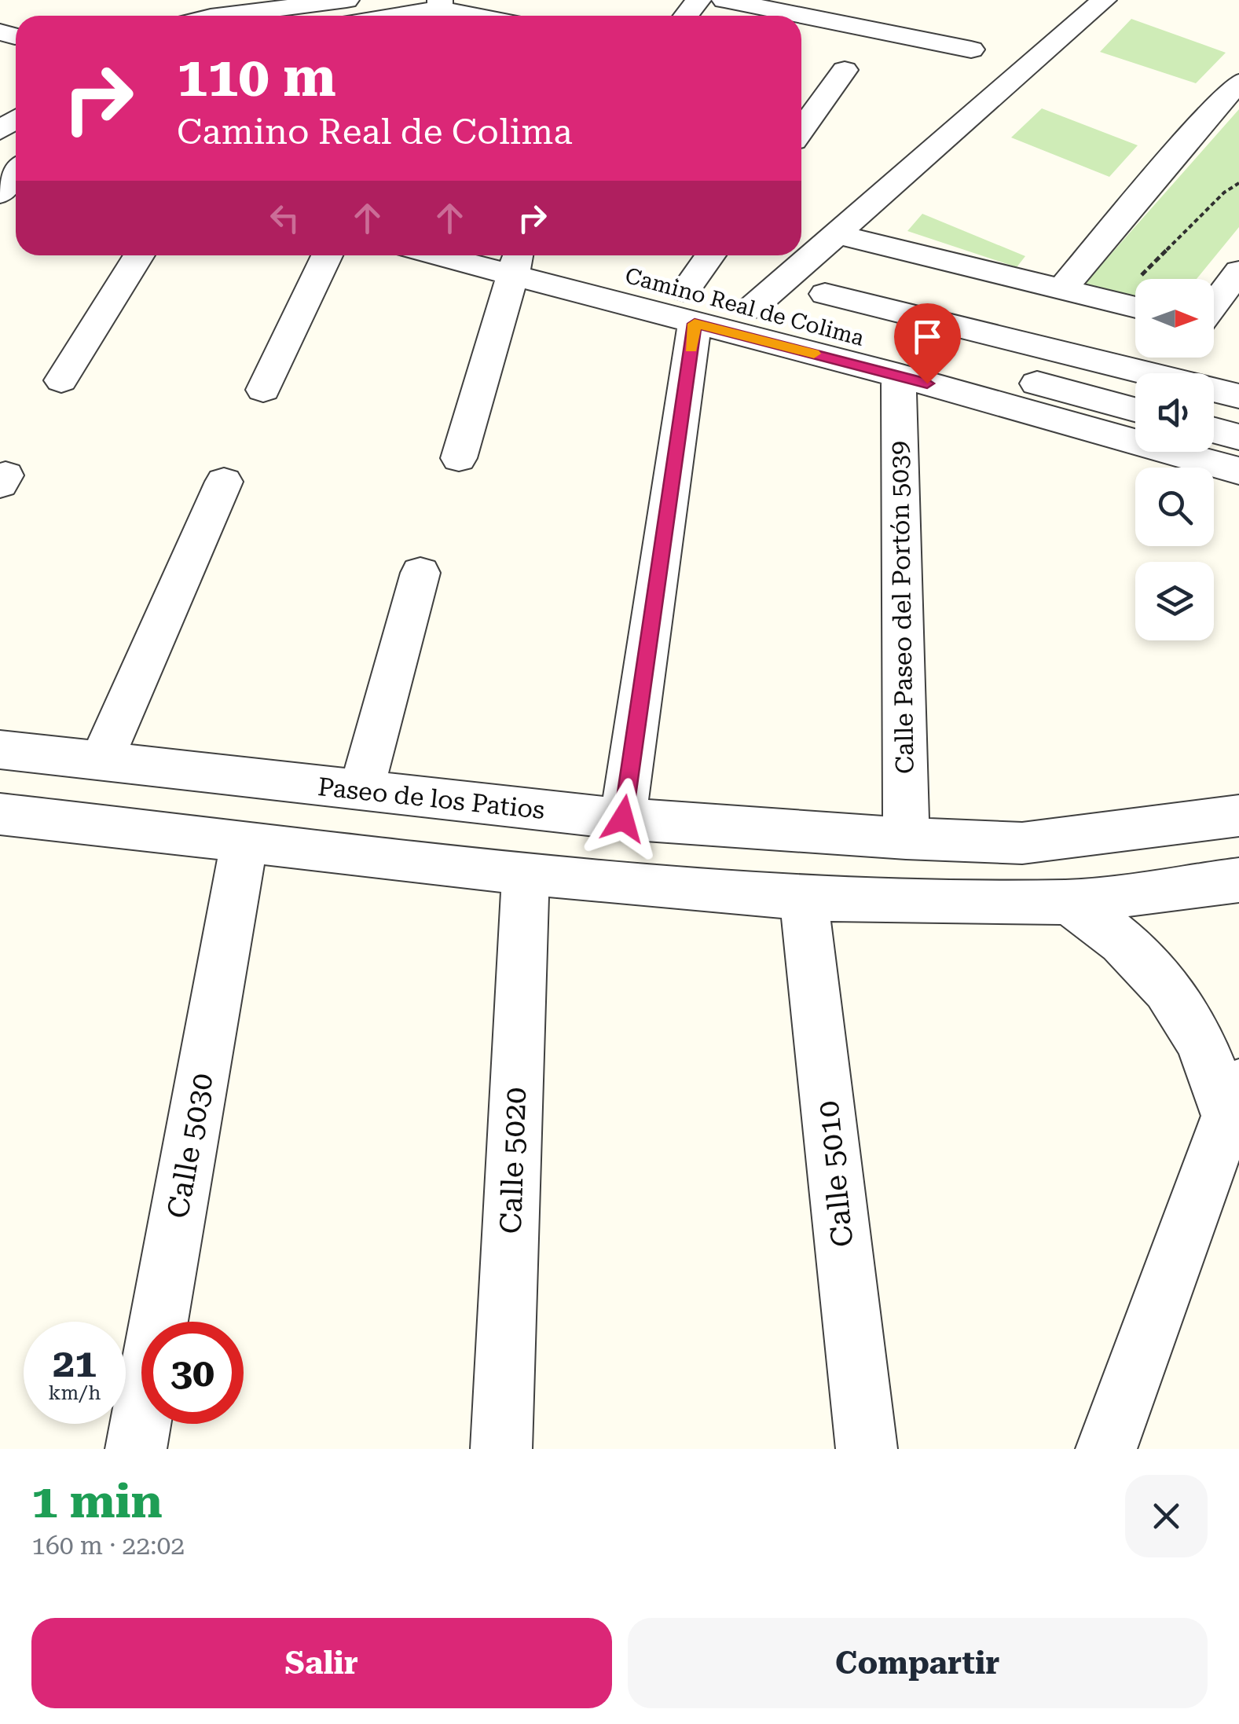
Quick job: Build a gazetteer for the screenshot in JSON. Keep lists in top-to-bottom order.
{
  "streets": {
    "street": [
      "Camino Real de Colima",
      "Calle Paseo del Portón 5039",
      "Paseo de los Patios",
      "Calle 5030",
      "Calle 5020",
      "Calle 5010"
    ]
  },
  "crossings": [
    ["Camino Real de Colima", "Calle Paseo del Portón 5039"],
    ["Calle Paseo del Portón 5039", "Paseo de los Patios"]
  ],
  "north": "right",
  "page": {
    "turn": ["110 m", "Camino Real de Colima"],
    "speed": "21 km/h",
    "limit": "30",
    "heading": ["1 min", "160 m · 22:02"],
    "buttons": ["Salir", "Compartir"]
  }
}
